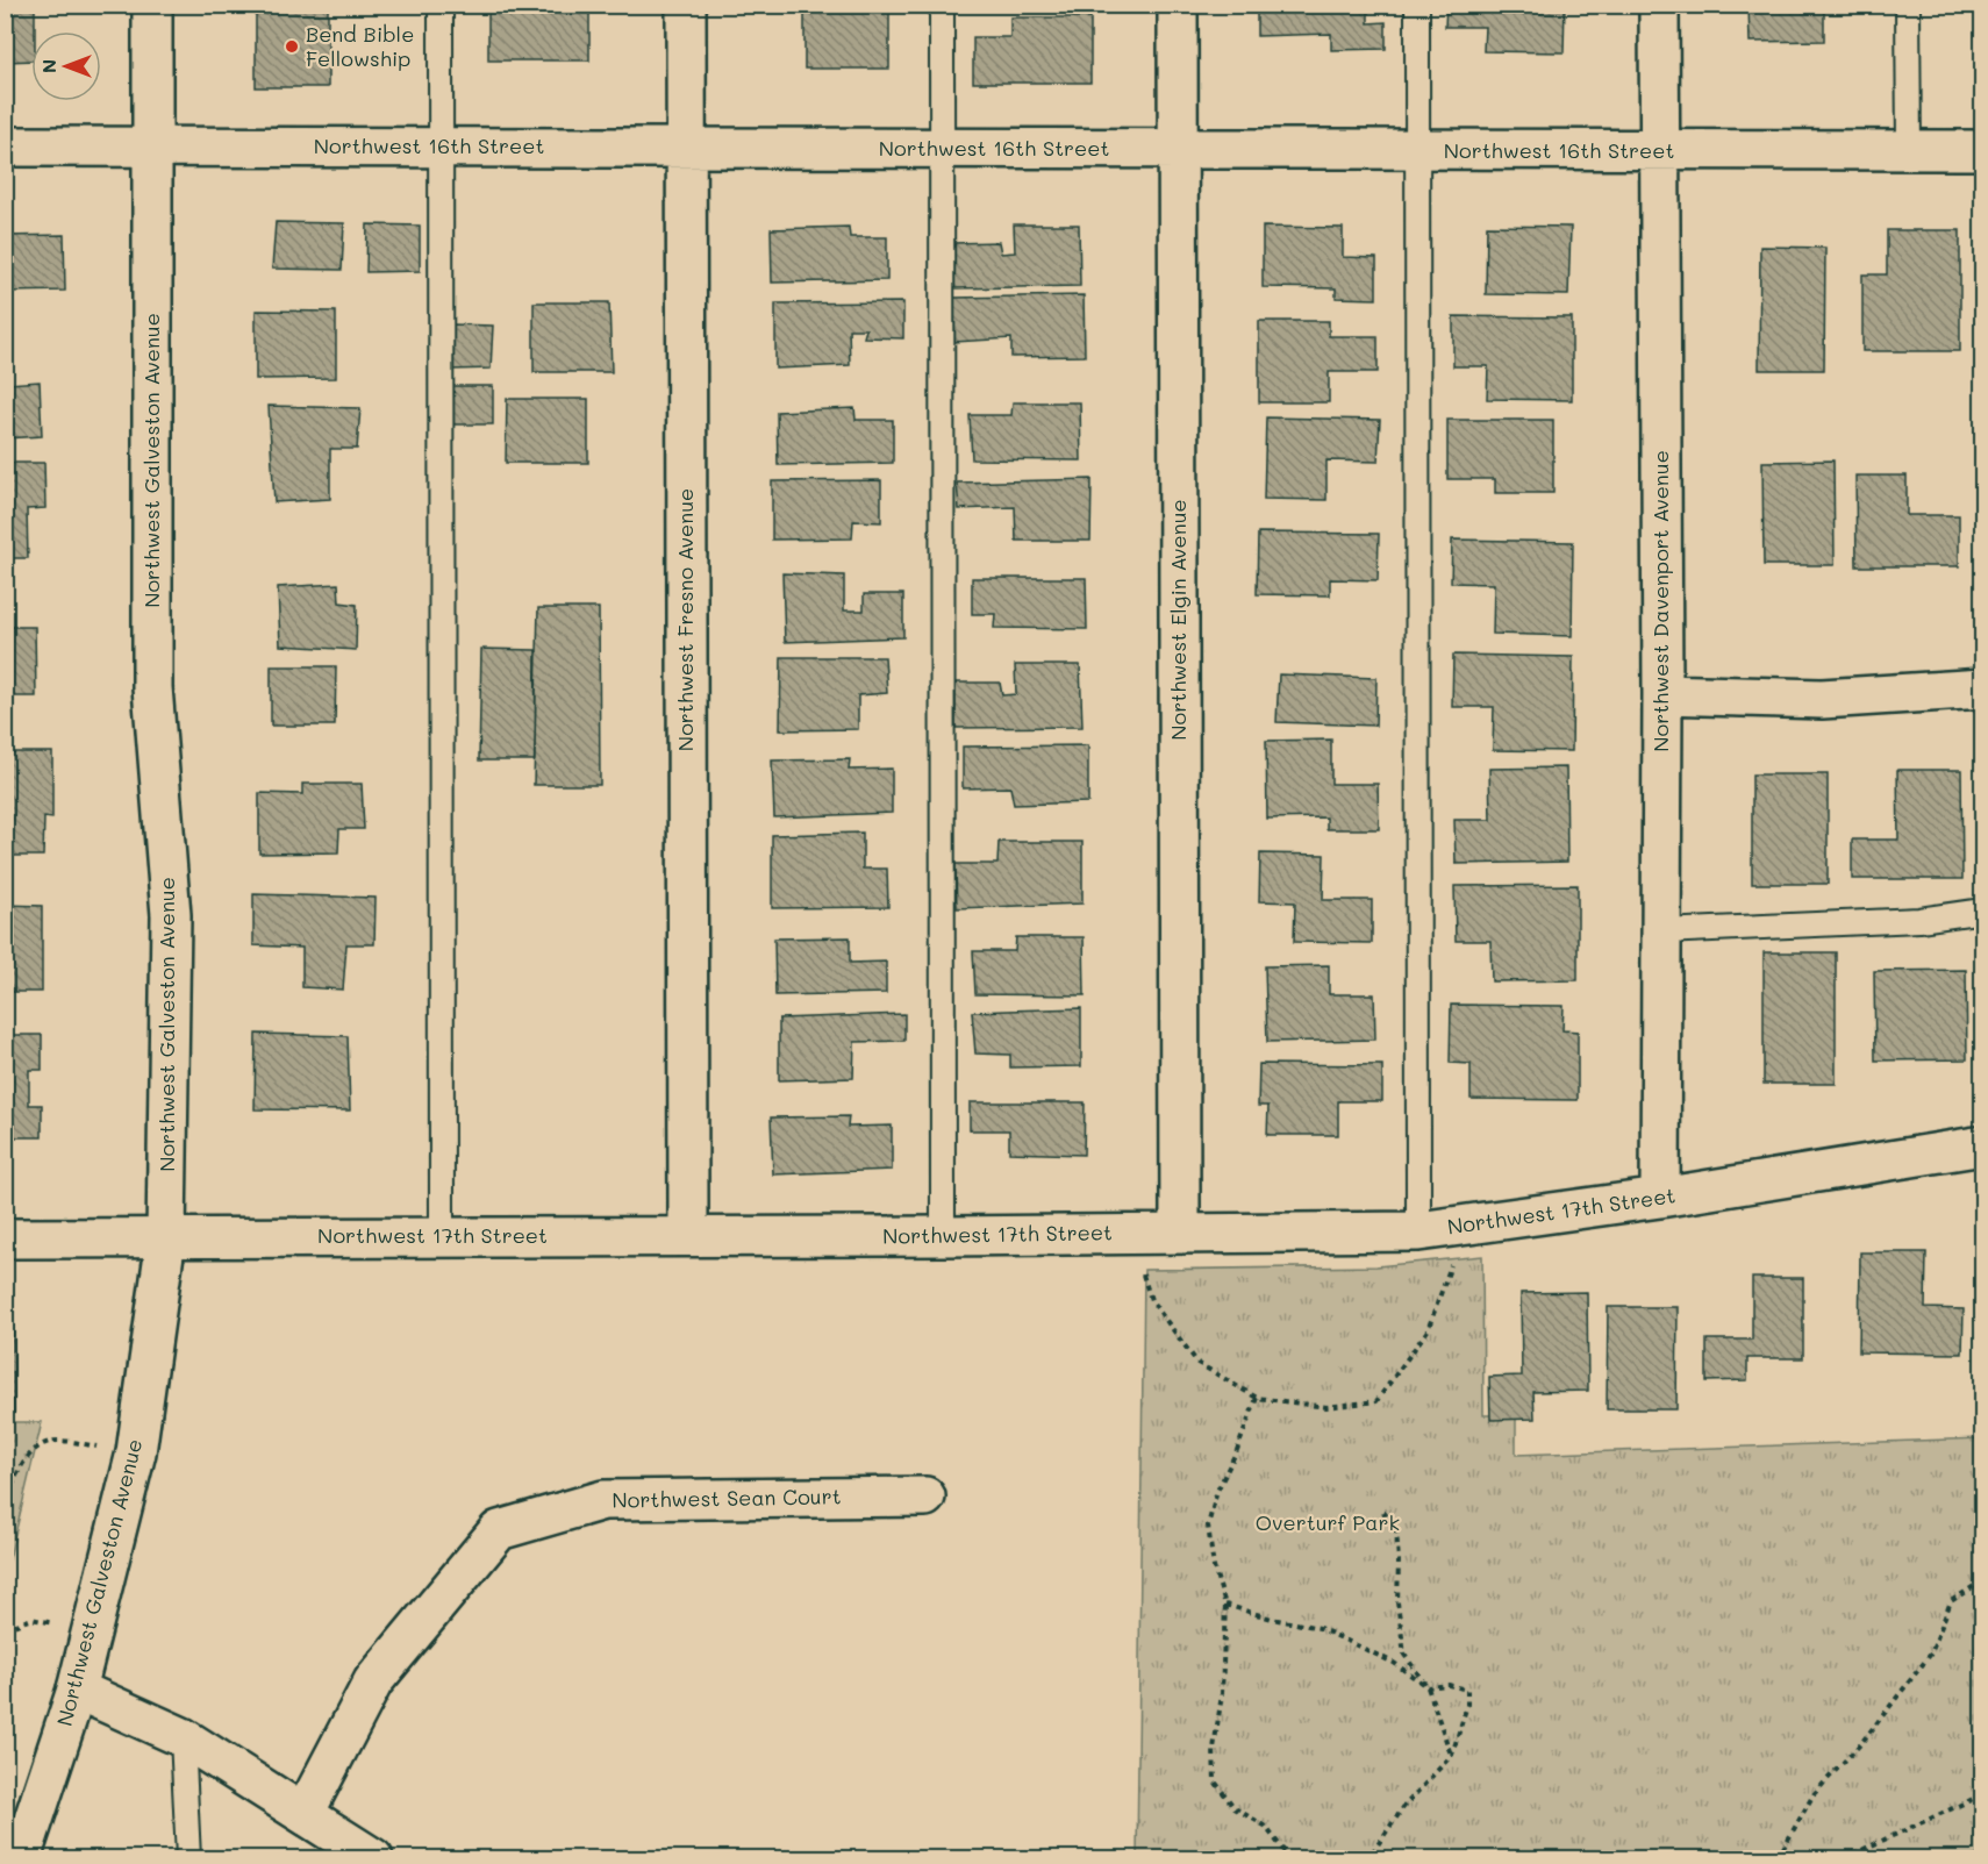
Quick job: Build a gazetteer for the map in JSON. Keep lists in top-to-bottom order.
{
  "streets": {
    "street": [
      "Northwest 16th Street",
      "Northwest Galveston Avenue",
      "Northwest Davenport Avenue",
      "Northwest Fresno Avenue",
      "Northwest Elgin Avenue",
      "Northwest 17th Street",
      "Northwest Sean Court"
    ]
  },
  "crossings": [
    ["Northwest 16th Street", "Northwest Galveston Avenue"],
    ["Northwest 16th Street", "Northwest Davenport Avenue"],
    ["Northwest 16th Street", "Northwest Fresno Avenue"],
    ["Northwest 16th Street", "Northwest Elgin Avenue"],
    ["Northwest Galveston Avenue", "Northwest 17th Street"],
    ["Northwest Davenport Avenue", "Northwest 17th Street"],
    ["Northwest Fresno Avenue", "Northwest 17th Street"],
    ["Northwest Elgin Avenue", "Northwest 17th Street"]
  ],
  "parks": ["Overturf Park"],
  "places": ["Bend Bible Fellowship"],
  "north": "left"
}
